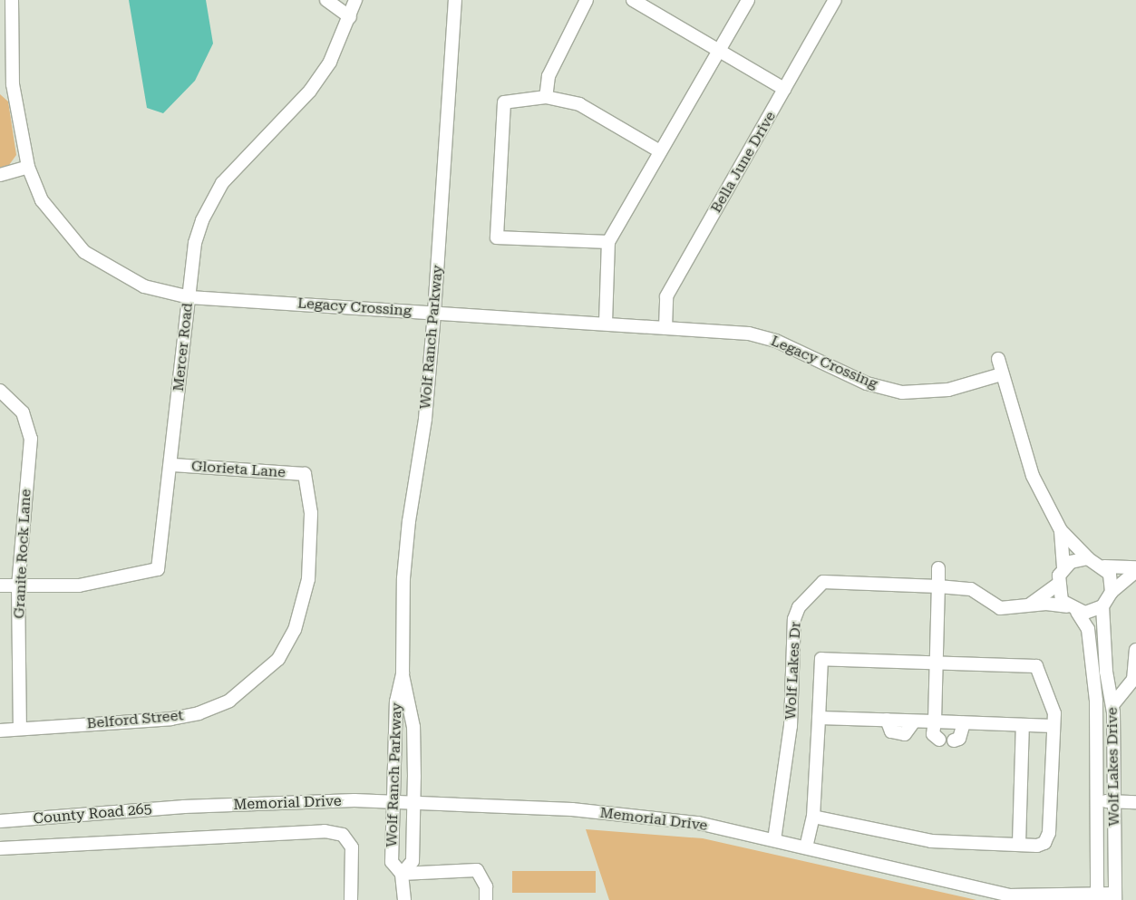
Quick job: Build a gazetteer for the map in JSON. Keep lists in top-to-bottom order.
{
  "streets": {
    "street": [
      "Bella June Drive",
      "Legacy Crossing",
      "Wolf Ranch Parkway",
      "Mercer Road",
      "Glorieta Lane",
      "Granite Rock Lane",
      "Wolf Lakes Dr",
      "Belford Street",
      "Wolf Lakes Drive",
      "Memorial Drive",
      "County Road 265"
    ]
  },
  "crossings": [
    ["Bella June Drive", "Legacy Crossing"],
    ["Legacy Crossing", "Wolf Ranch Parkway"],
    ["Legacy Crossing", "Mercer Road"],
    ["Wolf Ranch Parkway", "Memorial Drive"],
    ["Mercer Road", "Glorieta Lane"],
    ["Mercer Road", "Granite Rock Lane"],
    ["Glorieta Lane", "Belford Street"],
    ["Granite Rock Lane", "Belford Street"],
    ["Wolf Lakes Dr", "Wolf Lakes Drive"],
    ["Wolf Lakes Dr", "Memorial Drive"],
    ["Wolf Lakes Drive", "Memorial Drive"],
    ["Memorial Drive", "County Road 265"]
  ]
}
